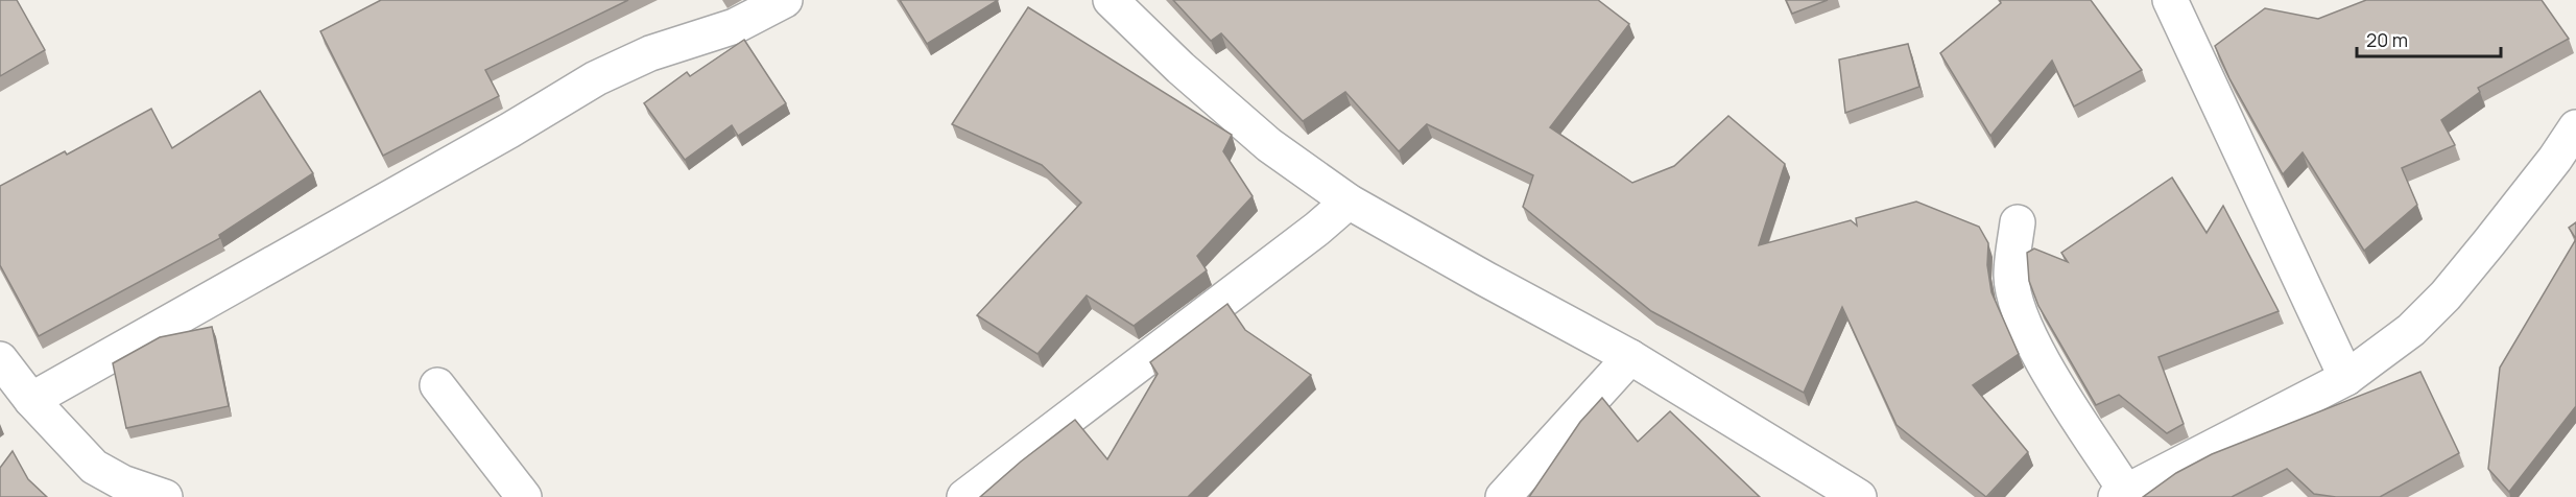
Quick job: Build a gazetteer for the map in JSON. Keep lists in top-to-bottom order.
{
  "scale_bar": "20 m"
}
